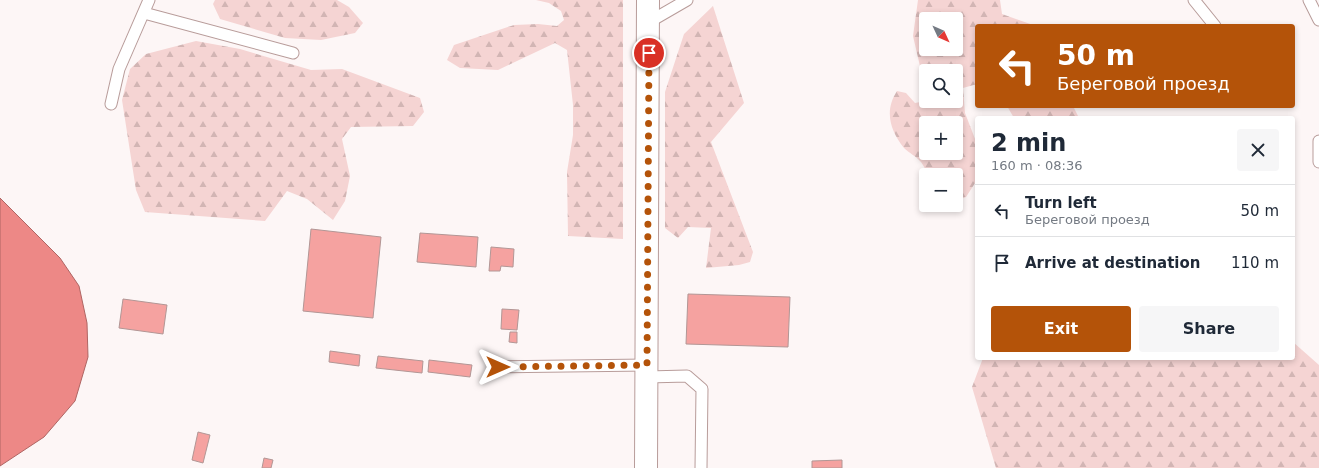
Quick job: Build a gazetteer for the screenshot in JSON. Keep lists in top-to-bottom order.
{
  "north": "bottom right",
  "page": {
    "map_buttons": ["+", "−"],
    "turn": ["50 m", "Береговой проезд"],
    "heading": ["2 min", "160 m · 08:36"],
    "list": [
      {
        "name": "Turn left",
        "note": "Береговой проезд",
        "value": "50 m"
      },
      {
        "name": "Arrive at destination",
        "value": "110 m"
      }
    ],
    "buttons": ["Exit", "Share"]
  }
}
